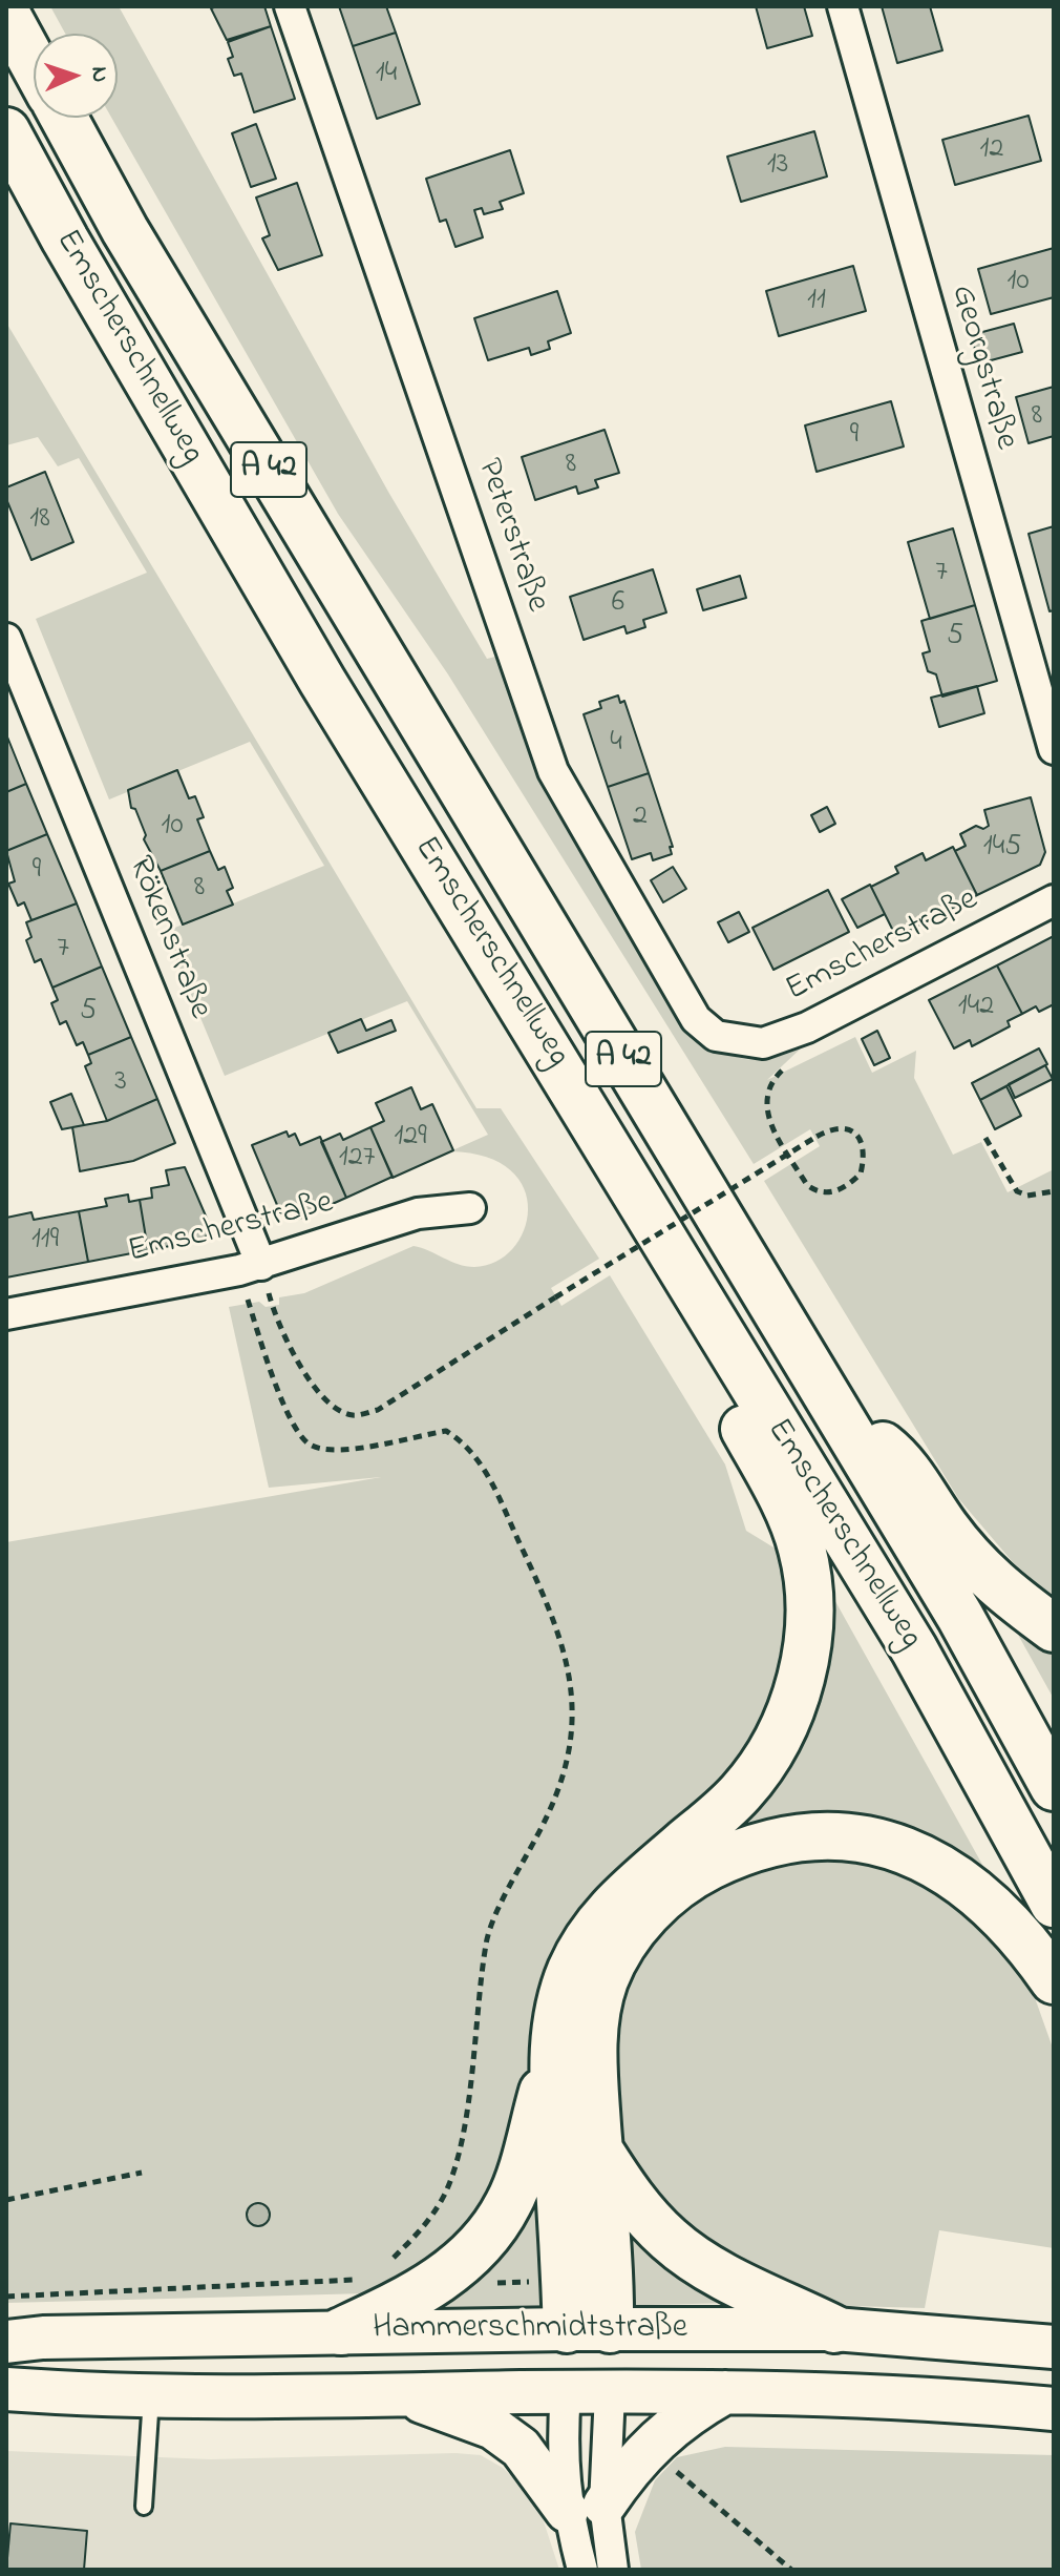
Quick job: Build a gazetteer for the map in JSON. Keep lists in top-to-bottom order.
{
  "streets": {
    "highway": ["Emscherschnellweg", "A 42"],
    "main road": ["Hammerschmidtstraße"],
    "street": [
      "Georgstraße",
      "Peterstraße",
      "Rökenstraße",
      "Emscherstraße"
    ]
  },
  "crossings": [
    ["Peterstraße", "Emscherstraße"],
    ["Rökenstraße", "Emscherstraße"]
  ],
  "house_numbers": [
    "14",
    "12",
    "13",
    "10",
    "11",
    "8",
    "9",
    "8",
    "18",
    "7",
    "6",
    "5",
    "4",
    "2",
    "10",
    "145",
    "9",
    "8",
    "7",
    "142",
    "5",
    "3",
    "129",
    "127",
    "119"
  ],
  "north": "right"
}
